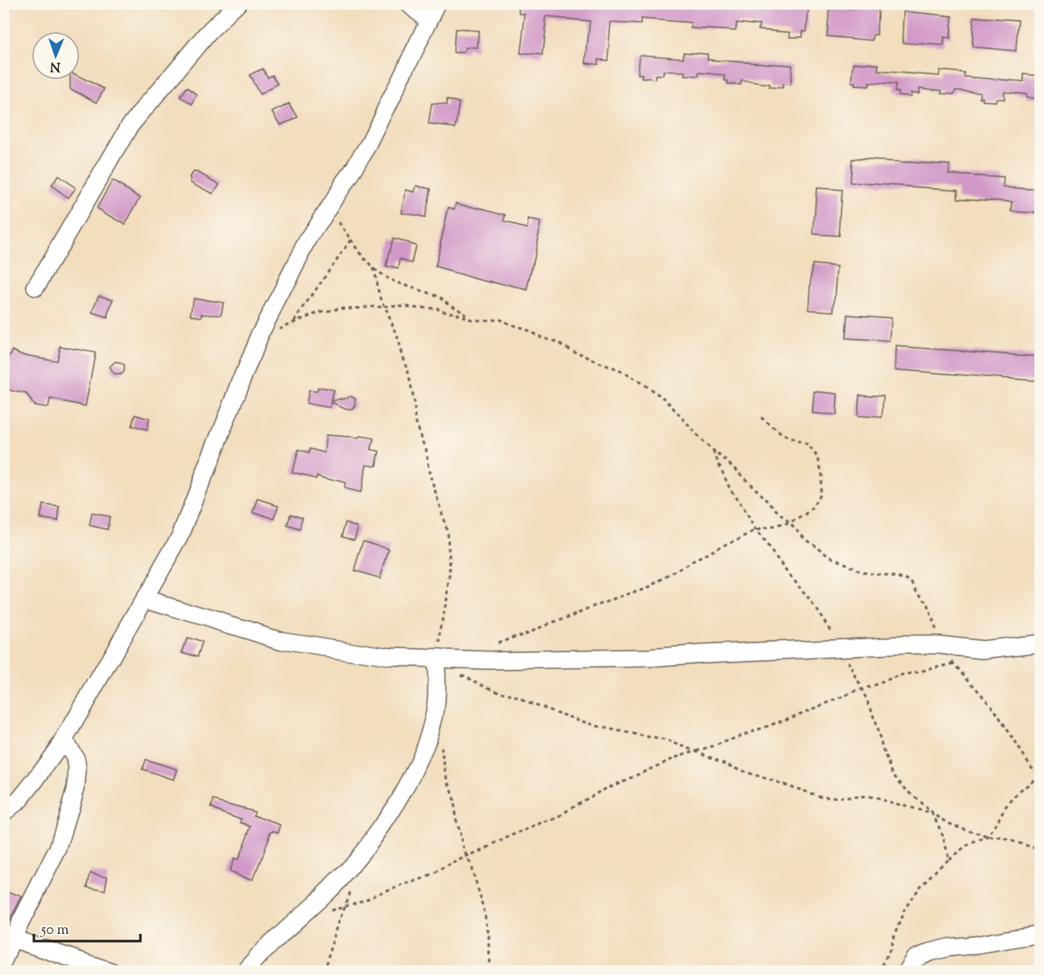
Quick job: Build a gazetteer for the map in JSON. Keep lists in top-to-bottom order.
{
  "scale_bar": "50 m",
  "north": "bottom"
}
